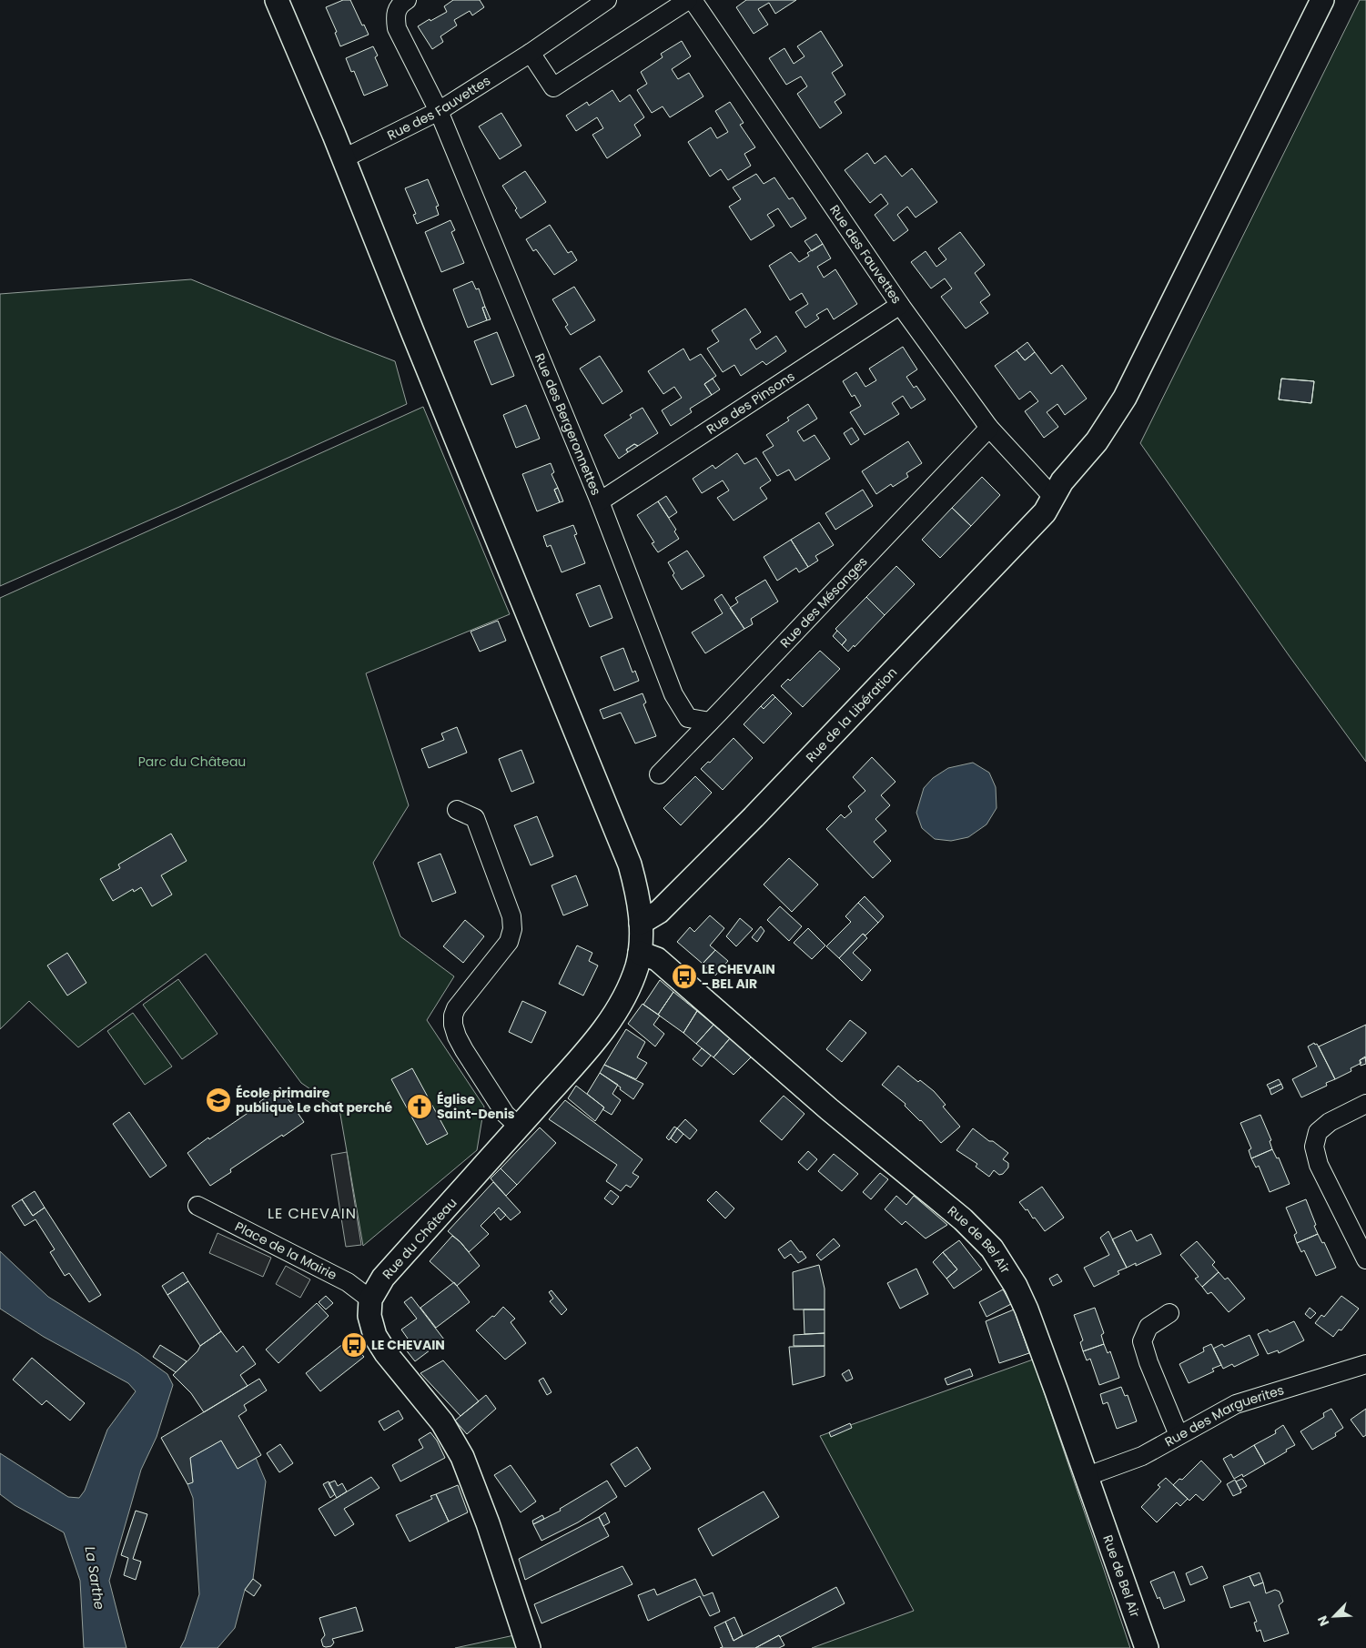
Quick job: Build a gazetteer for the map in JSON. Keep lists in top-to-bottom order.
{
  "streets": {
    "street": [
      "Rue des Fauvettes",
      "Rue des Pinsons",
      "Rue des Bergeronnettes",
      "Rue des Mésanges",
      "Rue de la Libération",
      "Rue du Château",
      "Rue de Bel Air",
      "Place de la Mairie",
      "Rue des Marguerites"
    ]
  },
  "crossings": [
    ["Rue des Fauvettes", "Rue des Pinsons"],
    ["Rue des Fauvettes", "Rue des Bergeronnettes"],
    ["Rue des Fauvettes", "Rue des Mésanges"],
    ["Rue des Fauvettes", "Rue de la Libération"],
    ["Rue des Fauvettes", "Rue du Château"],
    ["Rue des Pinsons", "Rue des Bergeronnettes"],
    ["Rue des Bergeronnettes", "Rue des Mésanges"],
    ["Rue de la Libération", "Rue du Château"],
    ["Rue du Château", "Rue de Bel Air"],
    ["Rue du Château", "Place de la Mairie"],
    ["Rue de Bel Air", "Rue des Marguerites"]
  ],
  "districts": ["LE CHEVAIN"],
  "water": ["La Sarthe"],
  "parks": ["Parc du Château"],
  "places": {
    "bus stop": ["LE CHEVAIN - BEL AIR", "LE CHEVAIN"],
    "school or university": ["École primaire publique Le chat perché"],
    "church": ["Église Saint-Denis"]
  },
  "north": "bottom left"
}
